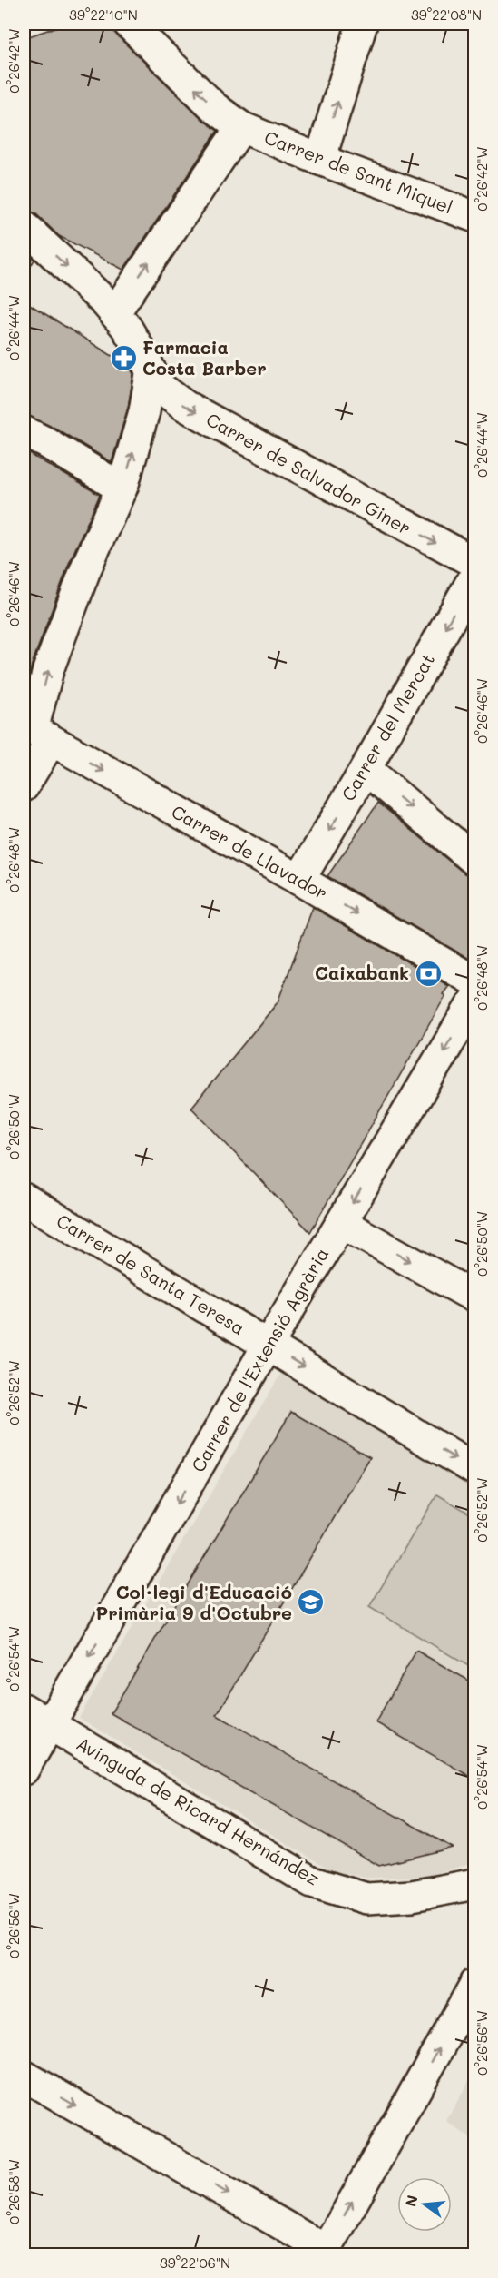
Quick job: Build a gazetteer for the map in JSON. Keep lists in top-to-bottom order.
{
  "streets": {
    "street": [
      "Carrer de Sant Miquel",
      "Carrer de Salvador Giner",
      "Carrer del Mercat",
      "Carrer de Llavador",
      "Carrer de Santa Teresa",
      "Carrer de l'Extensió Agrària",
      "Avinguda de Ricard Hernández"
    ]
  },
  "crossings": [
    ["Carrer del Mercat", "Carrer de Llavador"],
    ["Carrer de Santa Teresa", "Carrer de l'Extensió Agrària"],
    ["Carrer de l'Extensió Agrària", "Avinguda de Ricard Hernández"]
  ],
  "one_way": [
    "Carrer de Sant Miquel",
    "Carrer de Salvador Giner",
    "Carrer del Mercat",
    "Carrer de Llavador",
    "Carrer de l'Extensió Agrària"
  ],
  "places": {
    "pharmacy": ["Farmacia Costa Barber"],
    "bank": ["Caixabank"],
    "school or university": ["Col·legi d'Educació Primària 9 d'Octubre"]
  },
  "north": "left",
  "coordinates": [
    "39°22'10\"N",
    "39°22'08\"N",
    "0°26'42\"W",
    "0°26'44\"W",
    "0°26'46\"W",
    "0°26'48\"W",
    "0°26'50\"W",
    "0°26'52\"W",
    "0°26'54\"W",
    "0°26'56\"W",
    "0°26'58\"W",
    "39°22'06\"N"
  ]
}
